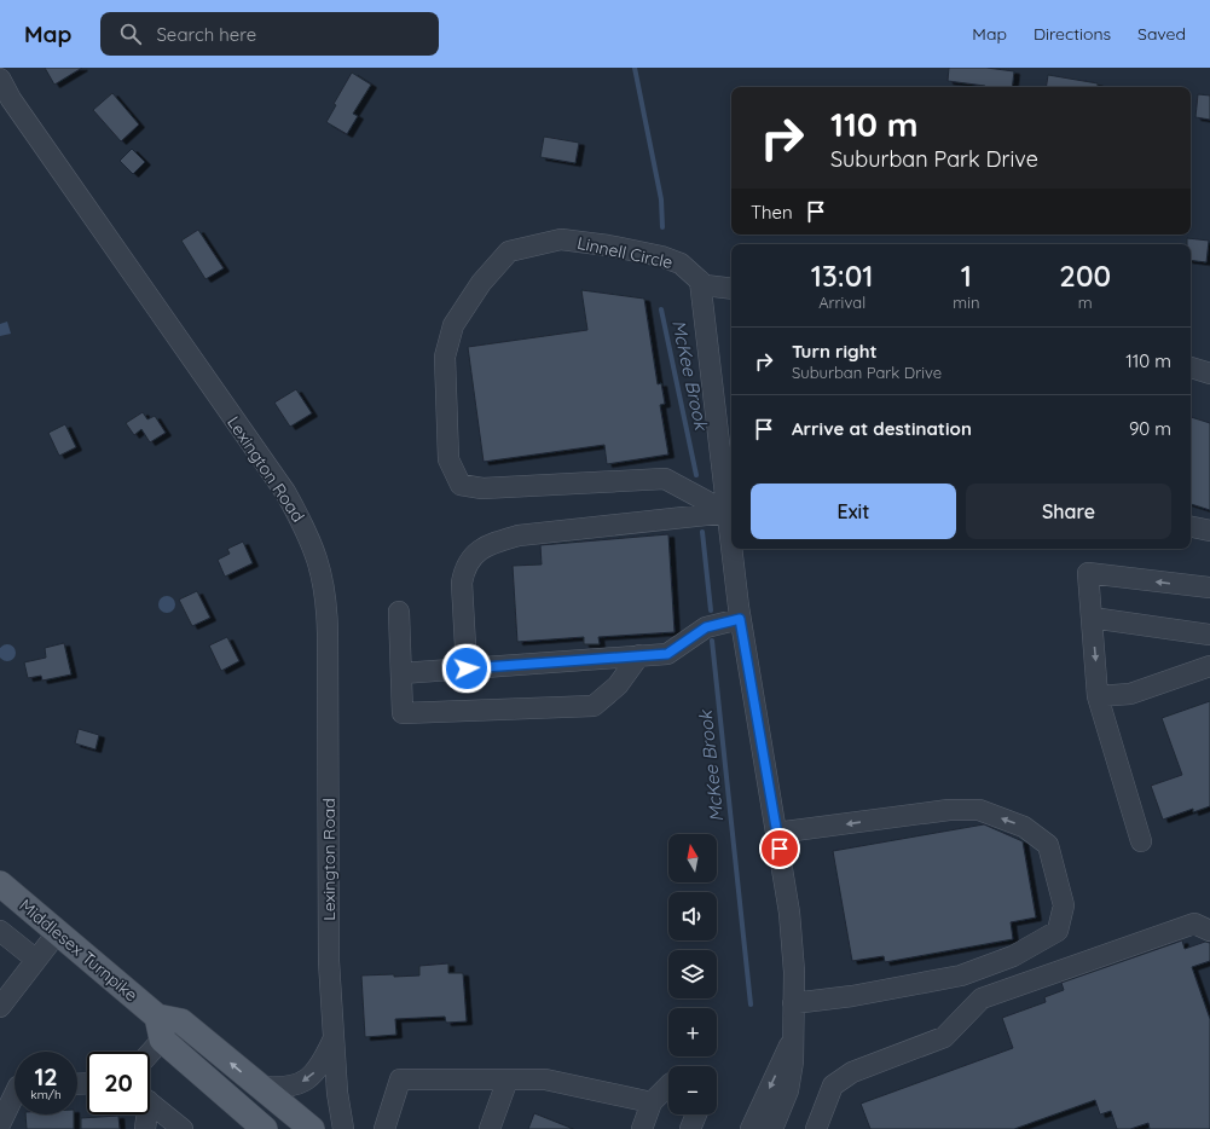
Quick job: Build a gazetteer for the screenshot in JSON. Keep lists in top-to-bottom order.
{
  "streets": {
    "main road": ["Middlesex Turnpike"],
    "street": ["Linnell Circle", "Lexington Road"]
  },
  "water": ["McKee Brook"],
  "north": "top",
  "page": {
    "header": "Map",
    "search": "Search here",
    "nav": ["Map", "Directions", "Saved"],
    "turn": ["110 m", "Suburban Park Drive"],
    "then": "Then",
    "eta": [
      "13:01",
      "Arrival",
      "1",
      "min",
      "200",
      "m"
    ],
    "list": [
      {
        "name": "Turn right",
        "note": "Suburban Park Drive",
        "value": "110 m"
      },
      {
        "name": "Arrive at destination",
        "value": "90 m"
      }
    ],
    "buttons": ["Exit", "Share"],
    "map_buttons": ["+", "−"],
    "speed": "12 km/h",
    "limit": "20"
  }
}
